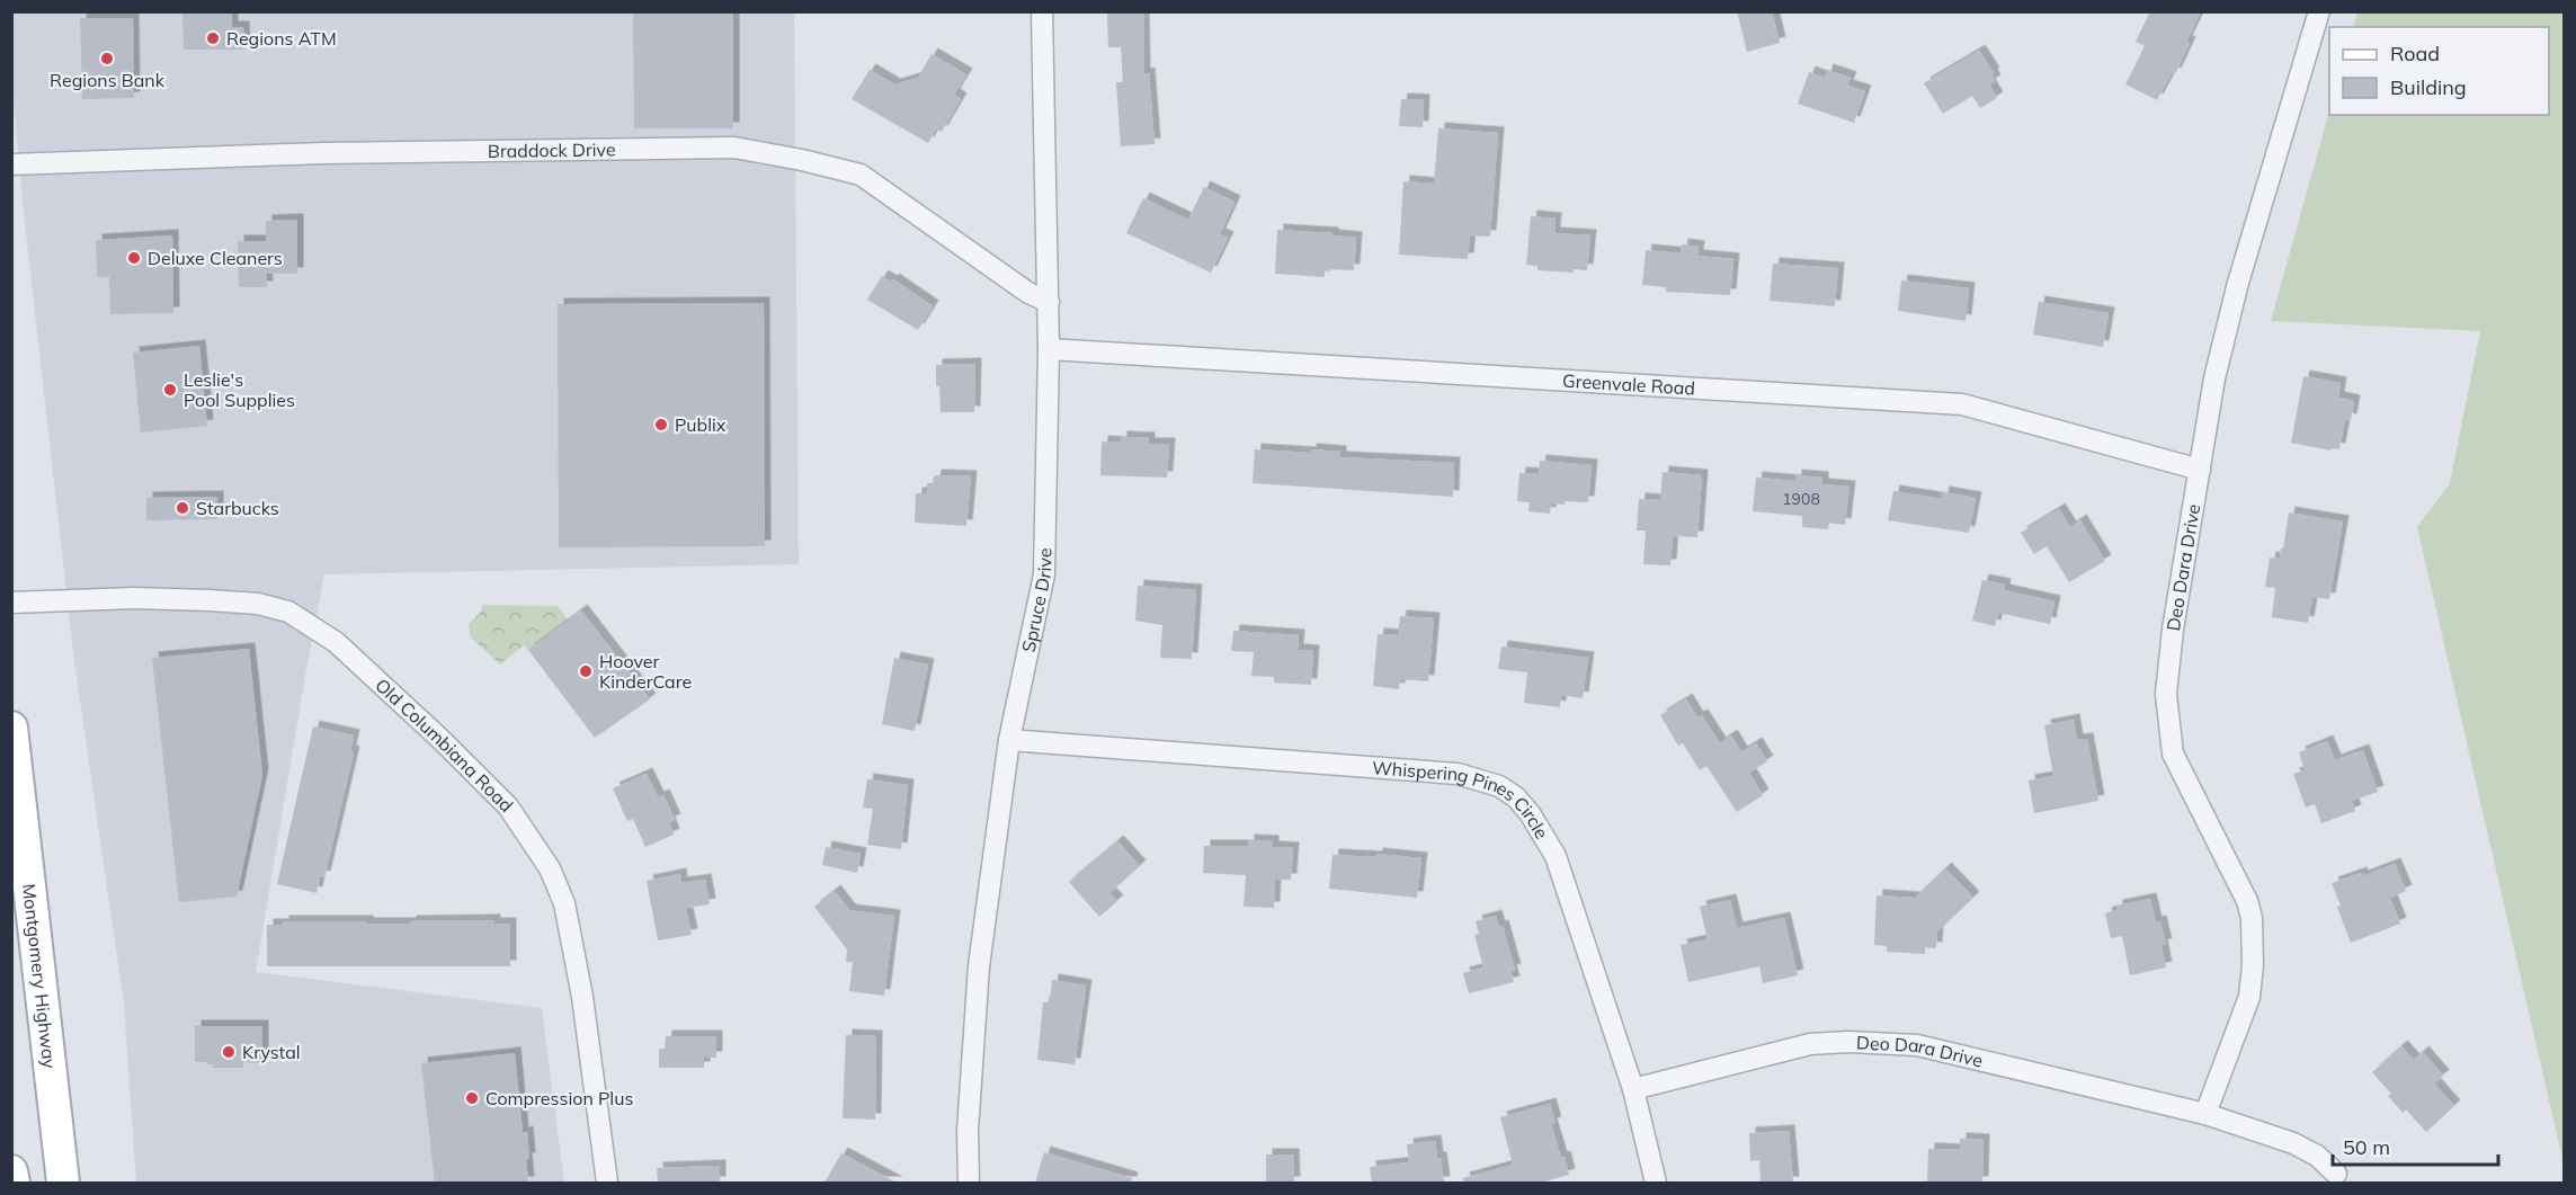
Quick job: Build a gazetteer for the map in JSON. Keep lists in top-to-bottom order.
{
  "streets": {
    "main road": ["Montgomery Highway"],
    "street": [
      "Braddock Drive",
      "Greenvale Road",
      "Deo Dara Drive",
      "Spruce Drive",
      "Old Columbiana Road",
      "Whispering Pines Circle"
    ]
  },
  "crossings": [
    ["Braddock Drive", "Spruce Drive"],
    ["Greenvale Road", "Deo Dara Drive"],
    ["Greenvale Road", "Spruce Drive"],
    ["Deo Dara Drive", "Whispering Pines Circle"],
    ["Spruce Drive", "Whispering Pines Circle"]
  ],
  "places": [
    "Regions ATM",
    "Regions Bank",
    "Deluxe Cleaners",
    "Leslie's Pool Supplies",
    "Publix",
    "Starbucks",
    "Hoover KinderCare",
    "Krystal",
    "Compression Plus"
  ],
  "house_numbers": ["1908"],
  "legend": ["Road", "Building"],
  "scale_bar": "50 m"
}
